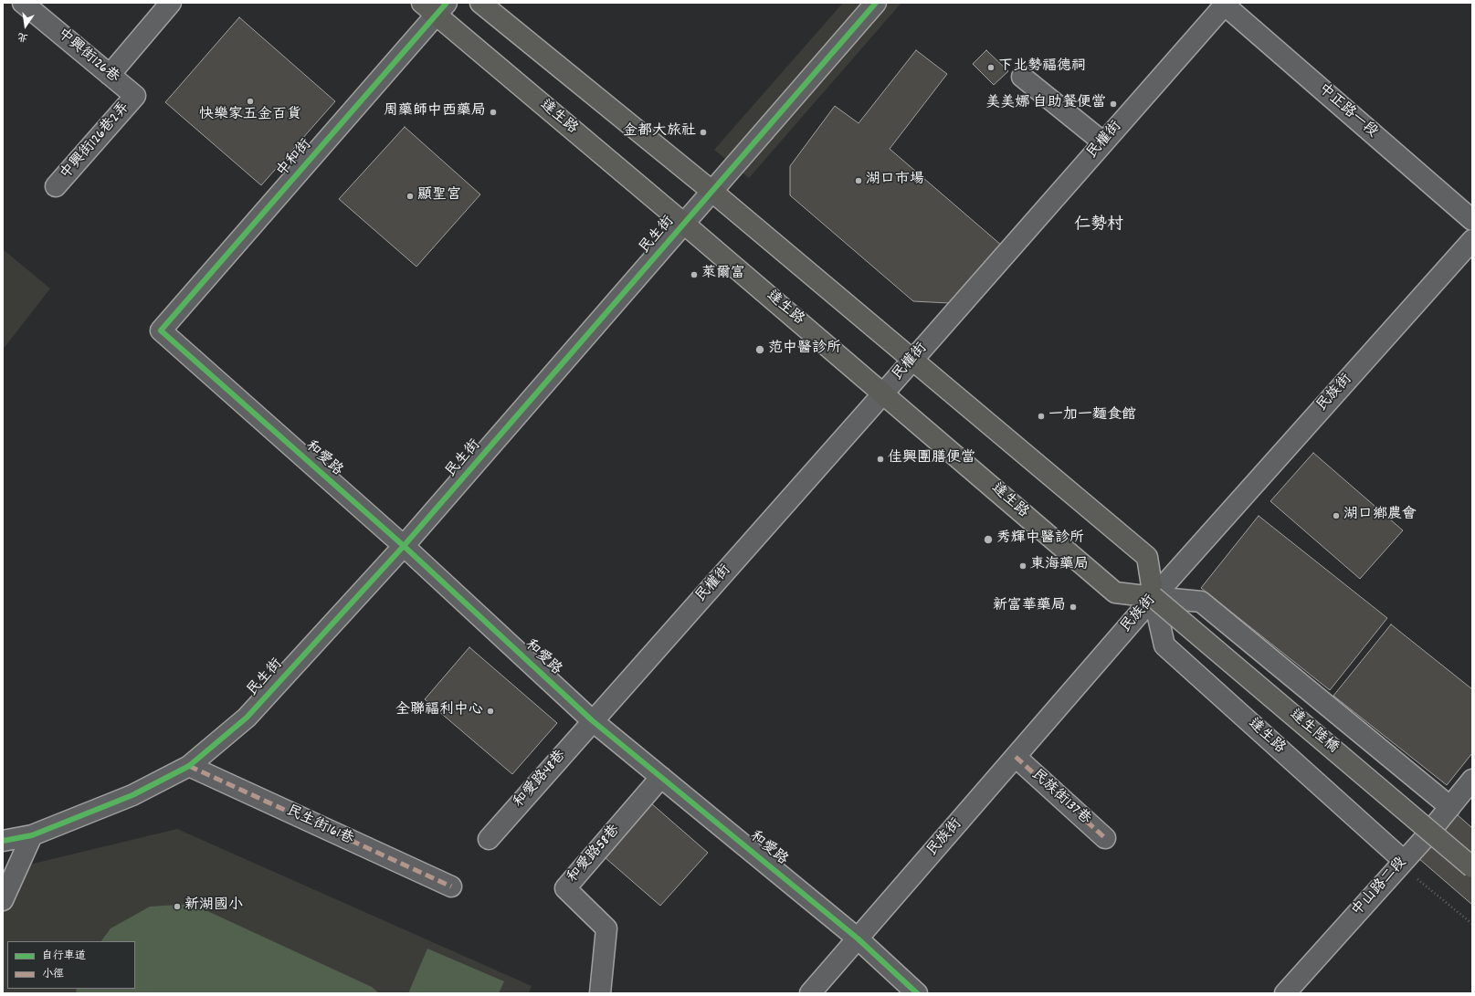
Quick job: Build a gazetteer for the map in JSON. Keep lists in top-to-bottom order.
{
  "streets": {
    "main road": ["達生路", "達生陸橋"],
    "street": [
      "中興街126巷",
      "中正路一段",
      "民權街",
      "中興街126巷2弄",
      "中和街",
      "民生街",
      "民族街",
      "和愛路",
      "和愛路48巷",
      "民族街137巷",
      "民生街161巷",
      "和愛路58巷",
      "中山路二段"
    ]
  },
  "crossings": [
    ["中興街126巷", "中興街126巷2弄"],
    ["中正路一段", "民權街"],
    ["達生路", "民權街"],
    ["達生路", "中和街"],
    ["達生路", "民生街"],
    ["達生路", "民族街"],
    ["達生路", "達生陸橋"],
    ["達生路", "中山路二段"],
    ["民權街", "和愛路"],
    ["民權街", "和愛路48巷"],
    ["中和街", "和愛路"],
    ["民生街", "和愛路"],
    ["民生街", "民生街161巷"],
    ["民族街", "和愛路"],
    ["民族街", "達生陸橋"],
    ["民族街", "民族街137巷"],
    ["和愛路", "和愛路48巷"],
    ["和愛路", "和愛路58巷"]
  ],
  "districts": ["仁勢村"],
  "places": [
    "下北勢福德祠",
    "快樂家五金百貨",
    "美美娜 自助餐便當",
    "周藥師中西藥局",
    "金都大旅社",
    "湖口市場",
    "顯聖宮",
    "萊爾富",
    "范中醫診所",
    "一加一麵食館",
    "佳興團膳便當",
    "湖口鄉農會",
    "秀輝中醫診所",
    "東海藥局",
    "新富華藥局",
    "全聯福利中心",
    "新湖國小"
  ],
  "legend": ["自行車道", "小徑"],
  "north": "bottom"
}
